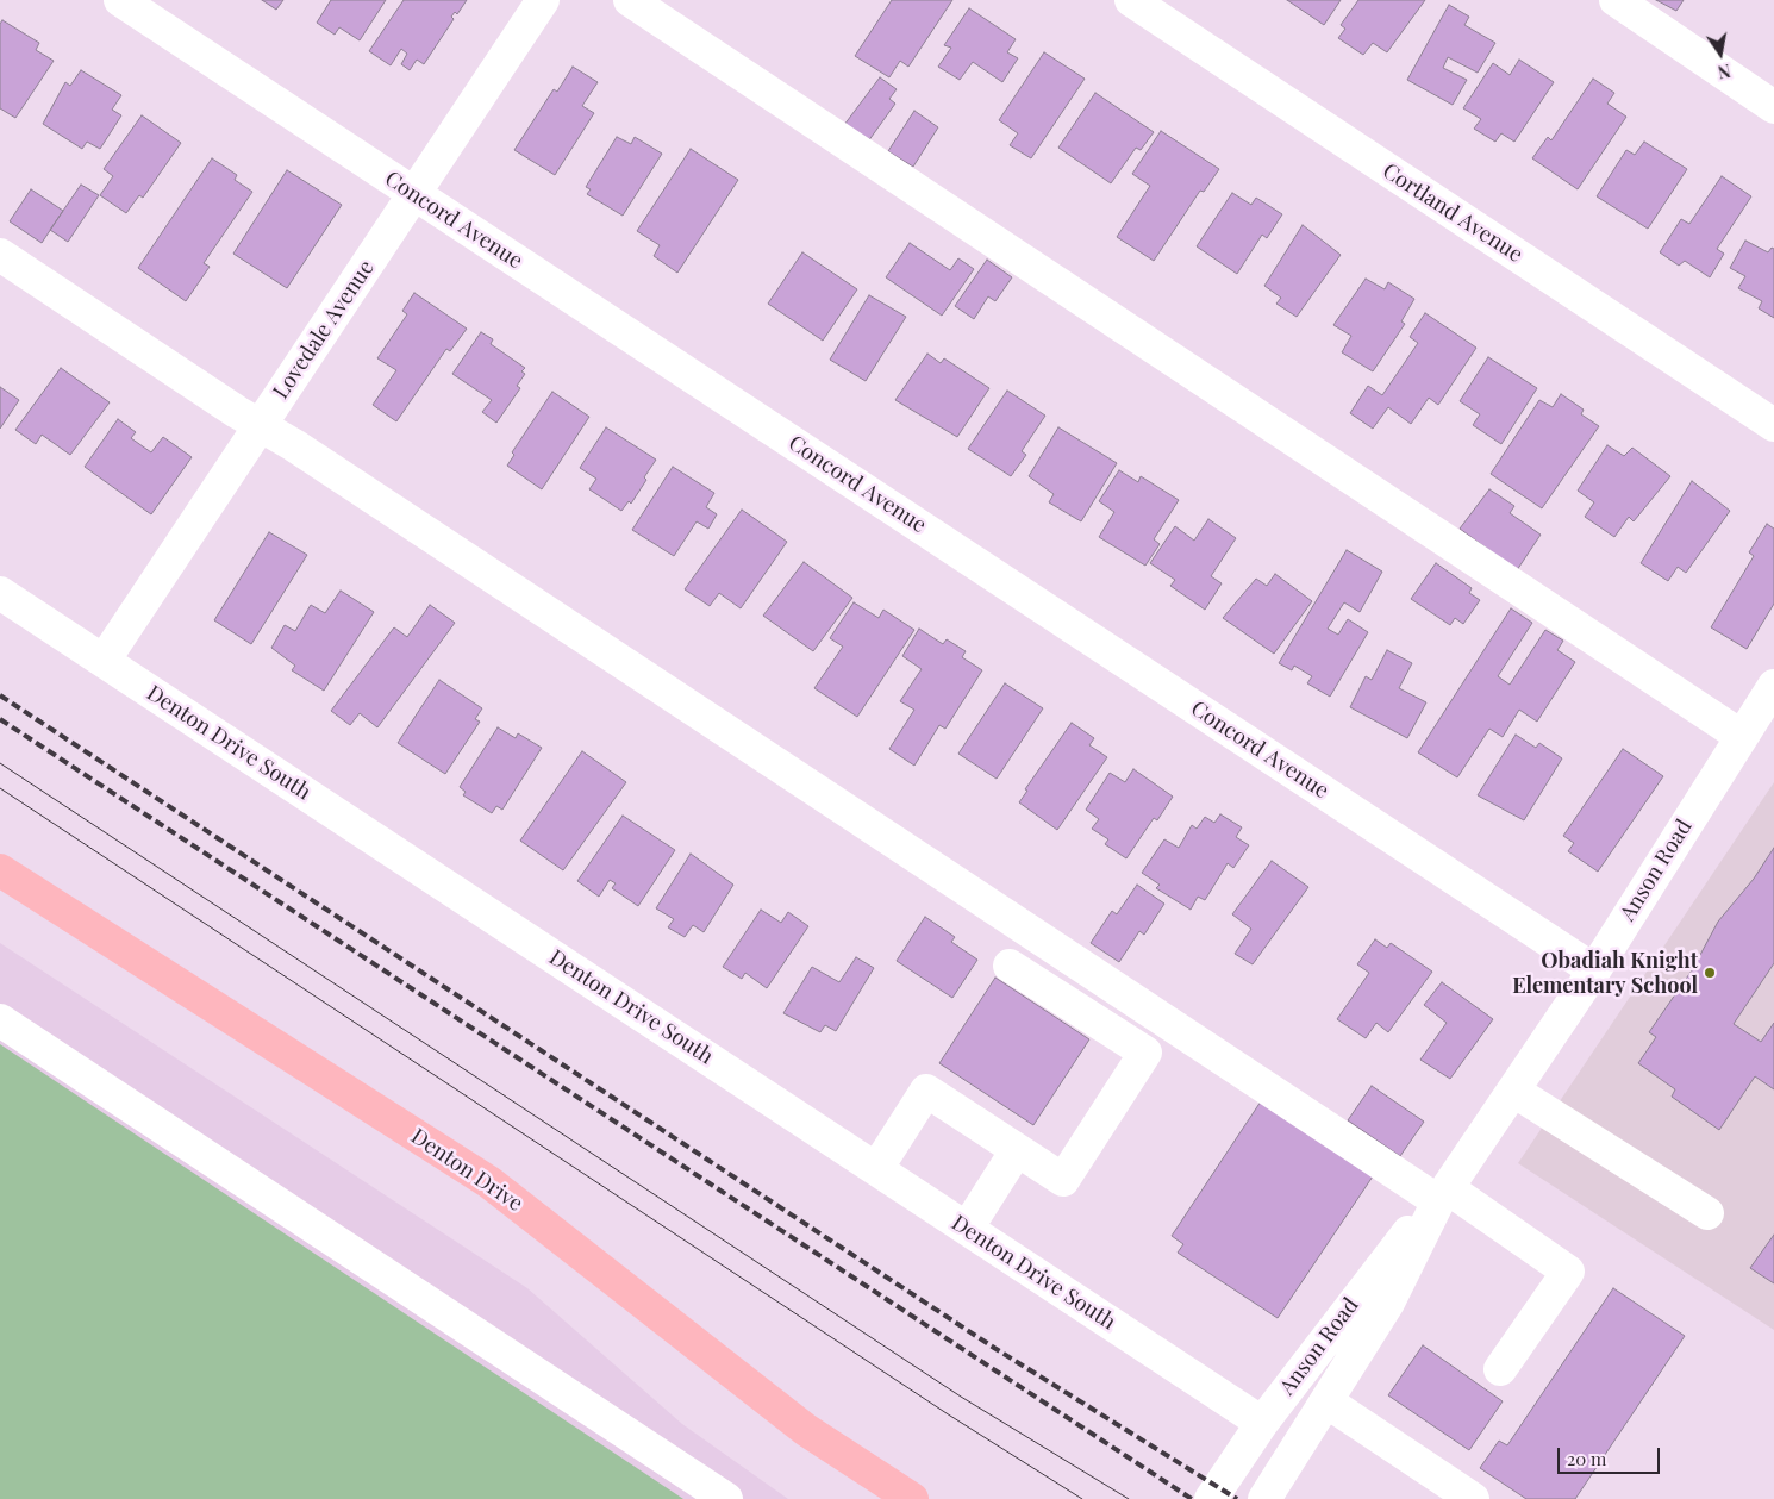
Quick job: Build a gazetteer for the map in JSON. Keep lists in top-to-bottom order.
{
  "streets": {
    "main road": ["Denton Drive"],
    "street": [
      "Cortland Avenue",
      "Concord Avenue",
      "Lovedale Avenue",
      "Denton Drive South",
      "Anson Road"
    ]
  },
  "crossings": [
    ["Concord Avenue", "Lovedale Avenue"],
    ["Concord Avenue", "Anson Road"],
    ["Lovedale Avenue", "Denton Drive South"],
    ["Denton Drive South", "Anson Road"]
  ],
  "places": ["Obadiah Knight Elementary School"],
  "scale_bar": "20 m",
  "north": "bottom"
}
